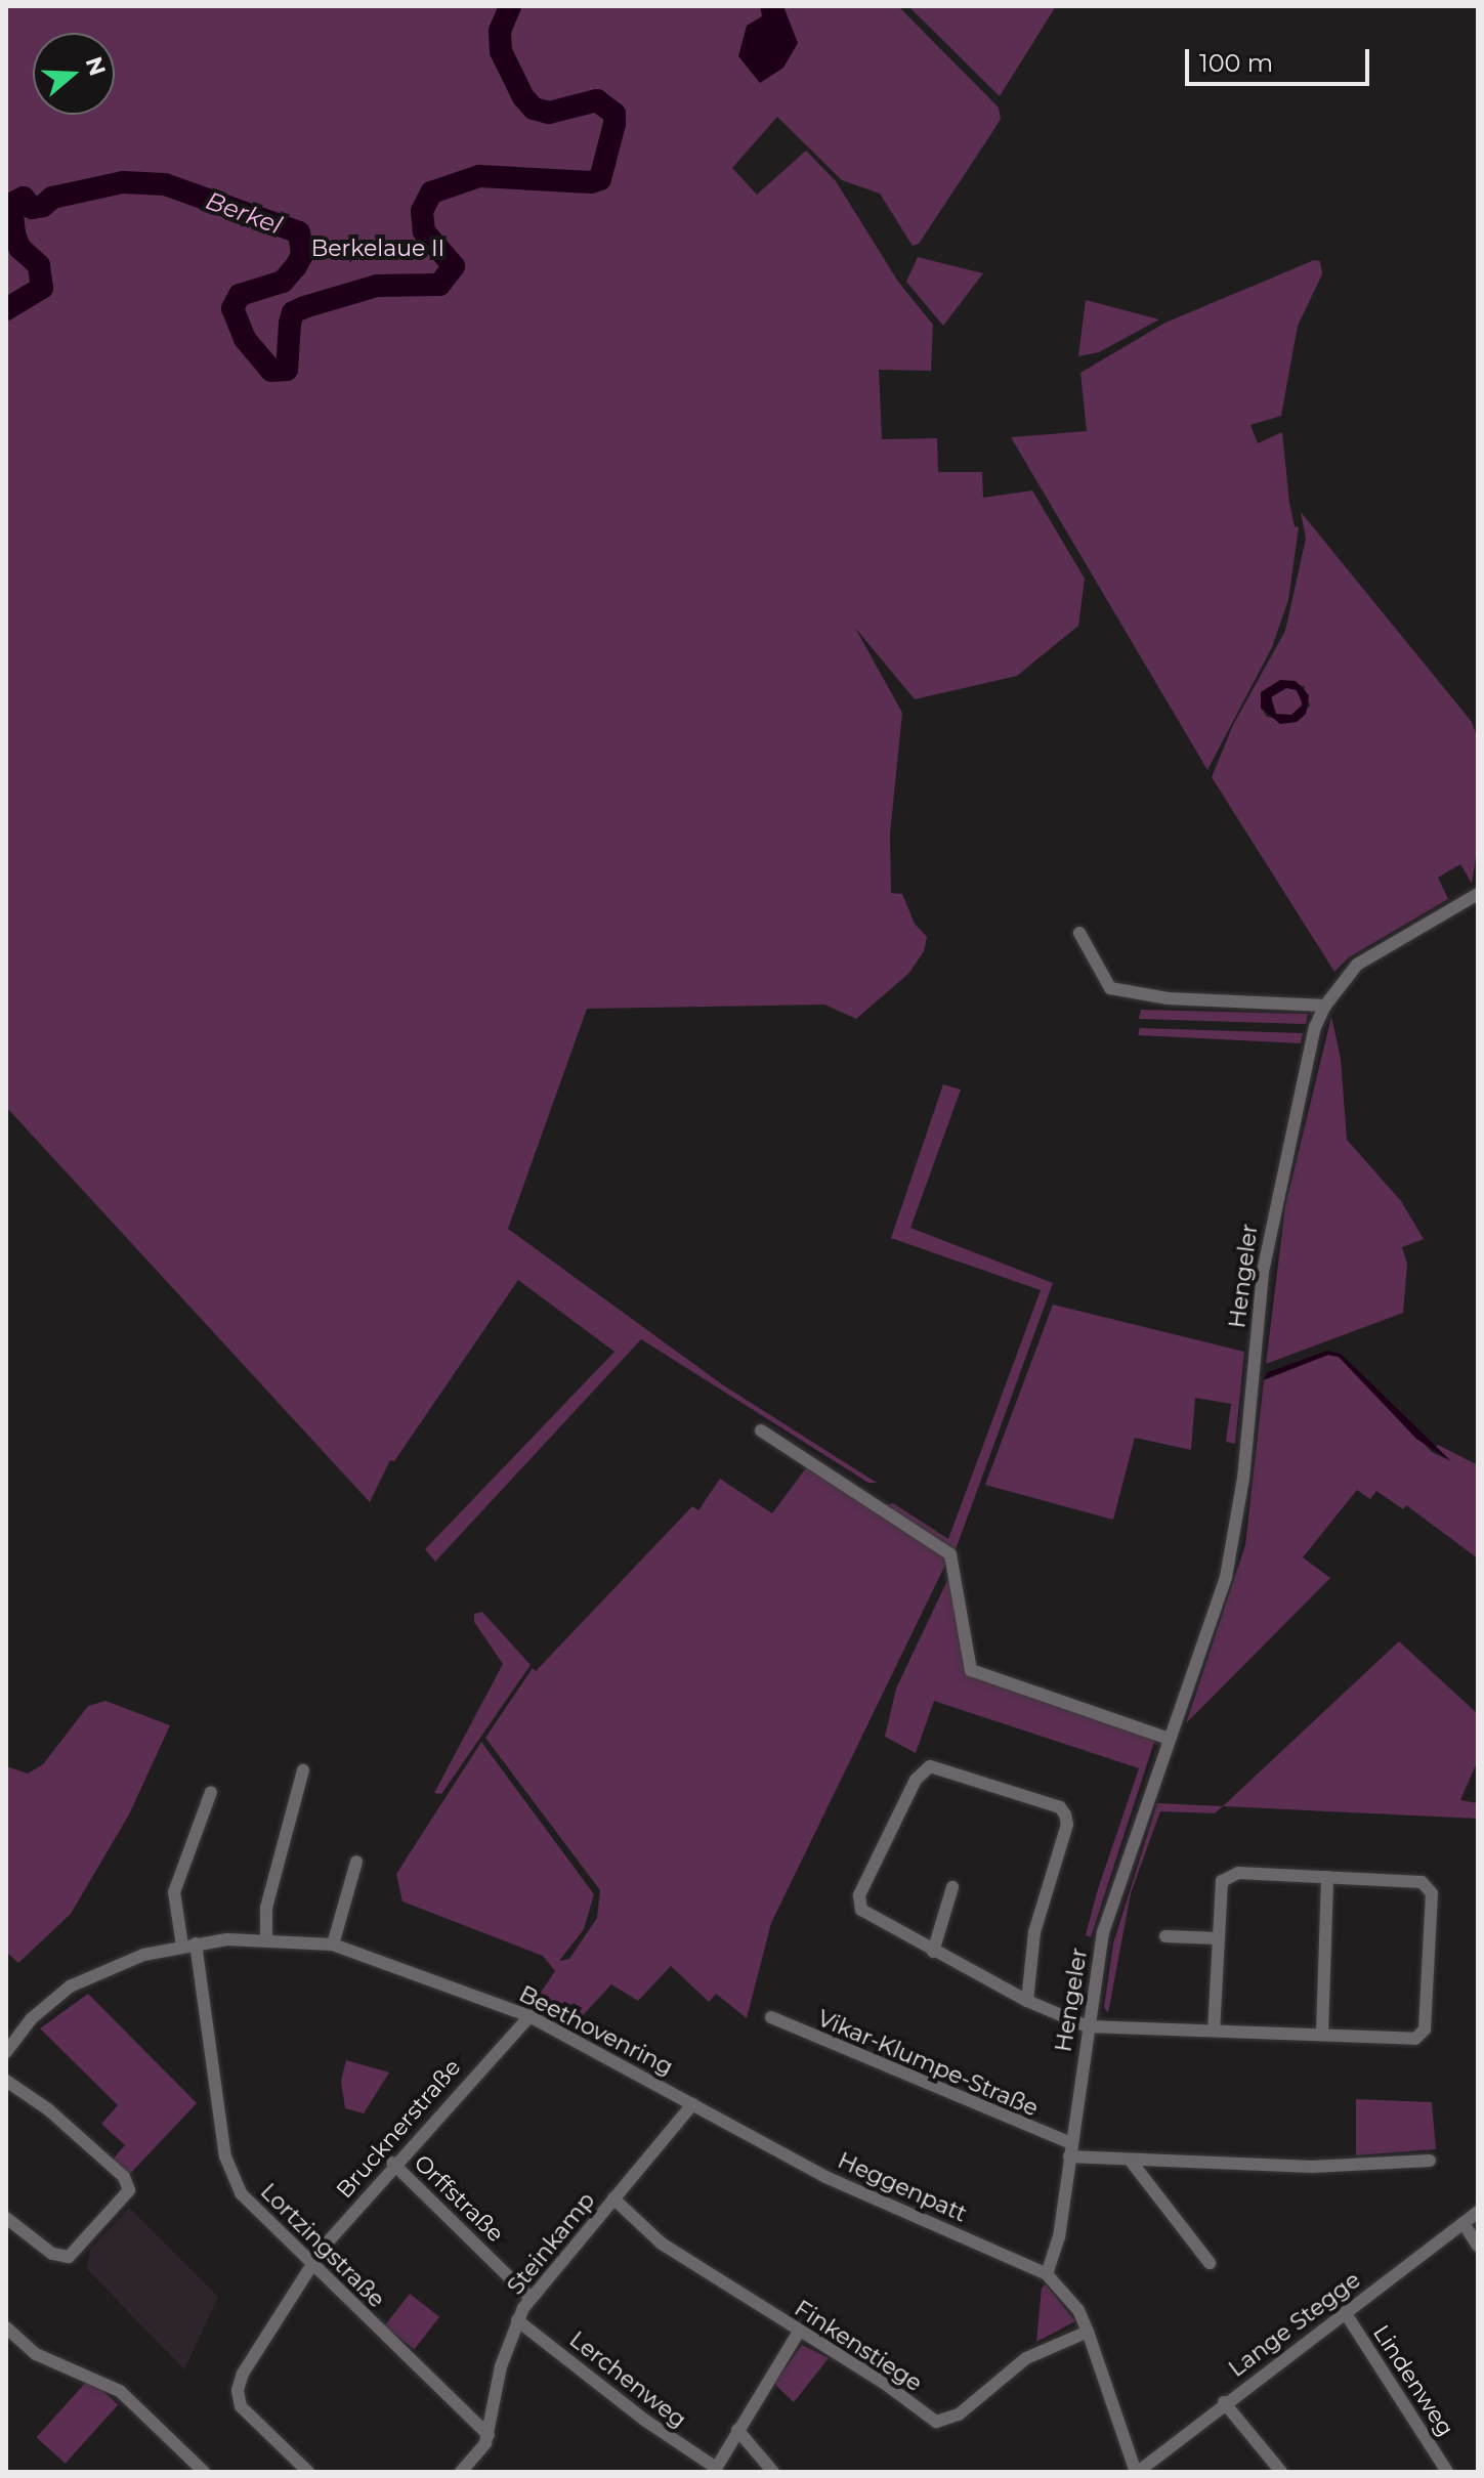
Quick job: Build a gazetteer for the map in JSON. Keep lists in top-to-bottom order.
{
  "streets": {
    "street": [
      "Hengeler",
      "Beethovenring",
      "Vikar-Klumpe-Straße",
      "Brucknerstraße",
      "Heggenpatt",
      "Orffstraße",
      "Steinkamp",
      "Lortzingstraße",
      "Lange Stegge",
      "Finkenstiege",
      "Lerchenweg",
      "Lindenweg"
    ]
  },
  "crossings": [
    ["Hengeler", "Vikar-Klumpe-Straße"],
    ["Hengeler", "Heggenpatt"],
    ["Beethovenring", "Brucknerstraße"],
    ["Beethovenring", "Heggenpatt"],
    ["Beethovenring", "Steinkamp"],
    ["Beethovenring", "Lortzingstraße"],
    ["Brucknerstraße", "Orffstraße"],
    ["Brucknerstraße", "Lortzingstraße"],
    ["Orffstraße", "Steinkamp"],
    ["Steinkamp", "Lortzingstraße"],
    ["Steinkamp", "Finkenstiege"],
    ["Steinkamp", "Lerchenweg"],
    ["Lange Stegge", "Lindenweg"]
  ],
  "water": ["Berkel"],
  "parks": ["Berkelaue II"],
  "scale_bar": "100 m",
  "north": "right"
}
